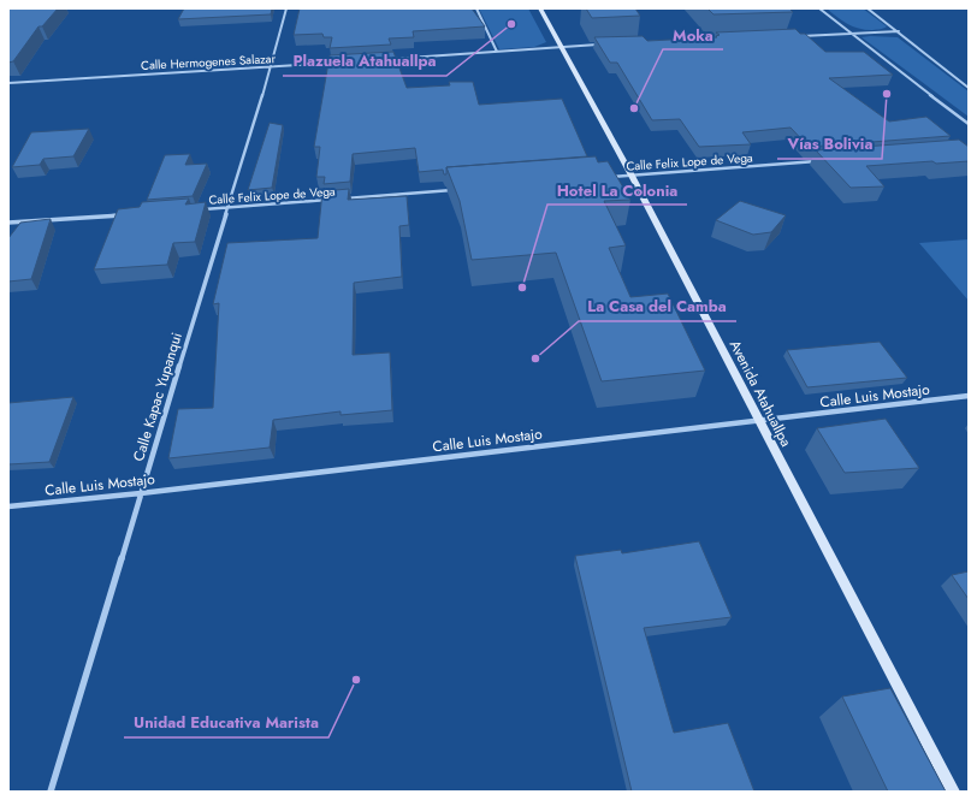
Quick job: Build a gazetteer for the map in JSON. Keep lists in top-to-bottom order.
{
  "streets": {
    "main road": ["Avenida Atahuallpa"],
    "street": [
      "Calle Hermogenes Salazar",
      "Calle Felix Lope de Vega",
      "Calle Luis Mostajo",
      "Calle Kapac Yupanqui"
    ]
  },
  "crossings": [
    ["Calle Hermogenes Salazar", "Calle Kapac Yupanqui"],
    ["Calle Felix Lope de Vega", "Avenida Atahuallpa"],
    ["Calle Felix Lope de Vega", "Calle Kapac Yupanqui"],
    ["Avenida Atahuallpa", "Calle Luis Mostajo"],
    ["Calle Luis Mostajo", "Calle Kapac Yupanqui"]
  ],
  "places": [
    "Plazuela Atahuallpa",
    "Vías Bolivia",
    "Moka",
    "Hotel La Colonia",
    "La Casa del Camba",
    "Unidad Educativa Marista"
  ]
}
